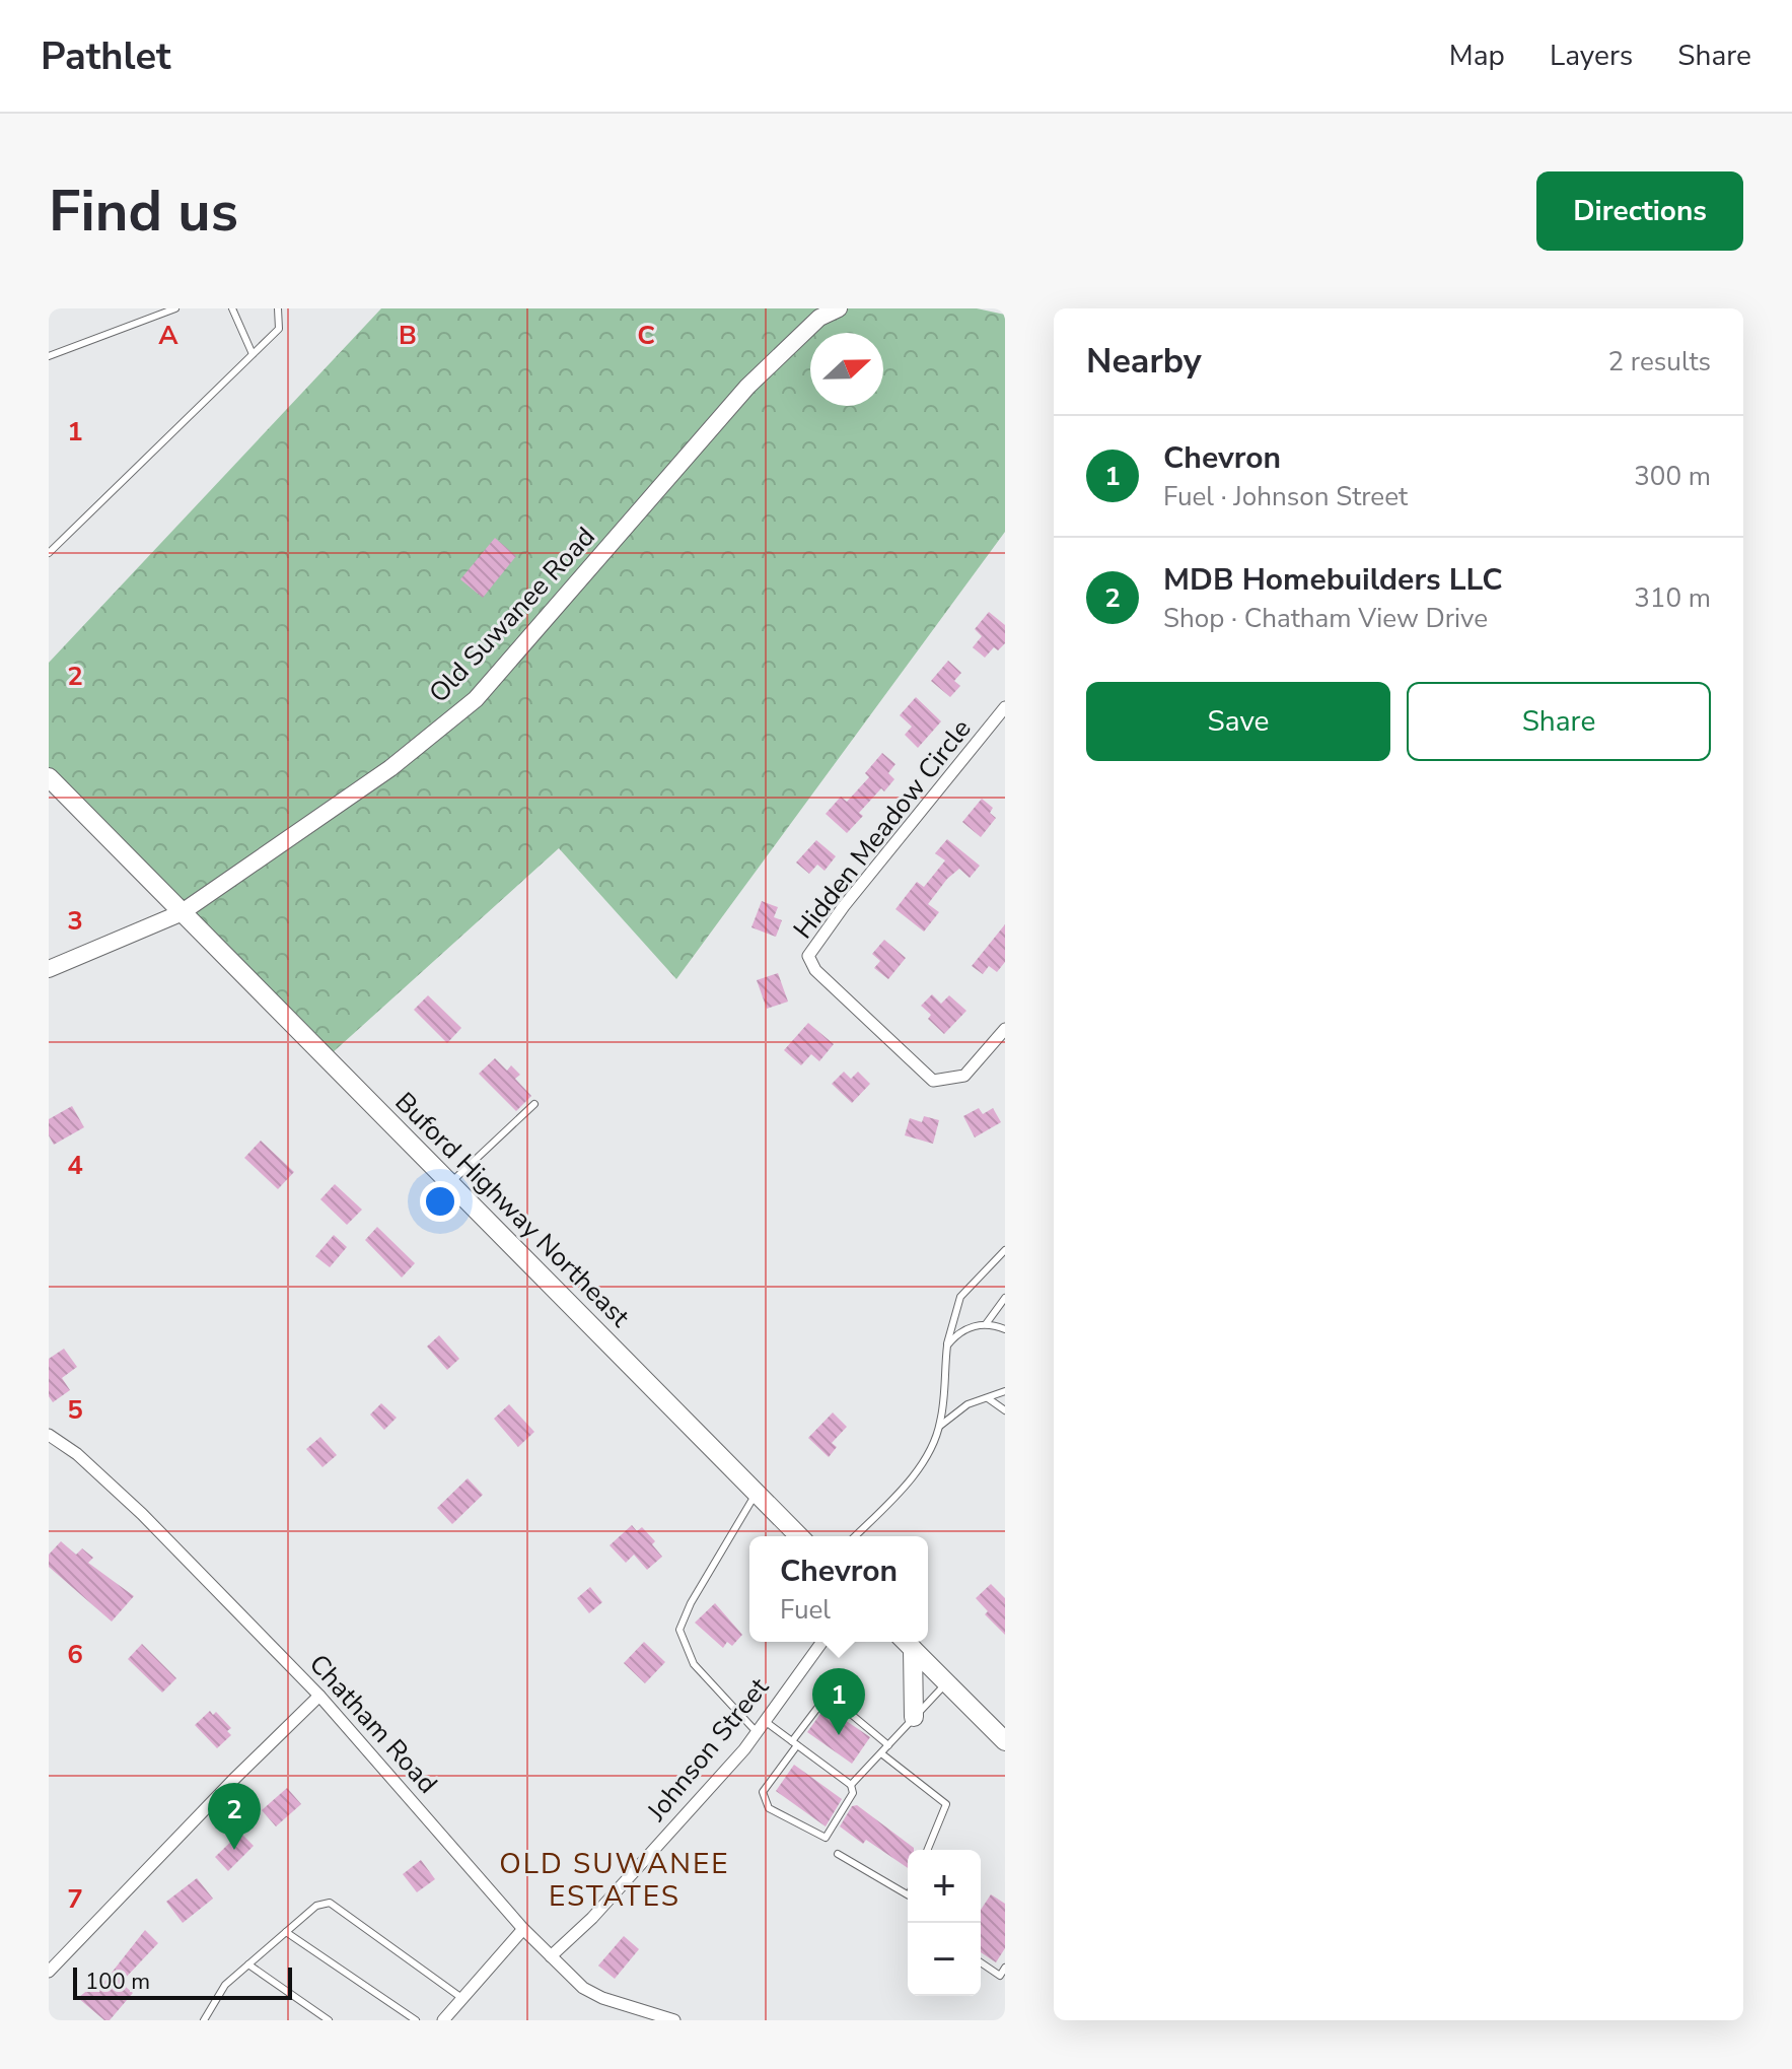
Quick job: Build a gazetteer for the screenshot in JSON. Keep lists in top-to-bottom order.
{
  "streets": {
    "main road": ["Buford Highway Northeast"],
    "street": [
      "Old Suwanee Road",
      "Hidden Meadow Circle",
      "Chatham Road",
      "Johnson Street"
    ]
  },
  "crossings": [
    ["Old Suwanee Road", "Buford Highway Northeast"],
    ["Chatham Road", "Johnson Street"]
  ],
  "districts": ["OLD SUWANEE ESTATES"],
  "scale_bar": "100 m",
  "north": "right",
  "page": {
    "header": "Pathlet",
    "nav": ["Map", "Layers", "Share"],
    "buttons": [
      "Directions",
      ["Save", "Share"]
    ],
    "title": "Find us",
    "heading": ["Nearby", "2 results"],
    "list": [
      {
        "mark": "1",
        "name": "Chevron",
        "note": "Fuel · Johnson Street",
        "value": "300 m"
      },
      {
        "mark": "2",
        "name": "MDB Homebuilders LLC",
        "note": "Shop · Chatham View Drive",
        "value": "310 m"
      }
    ],
    "popup": ["Chevron", "Fuel"],
    "pins": ["1", "2"],
    "map_buttons": ["+", "−"],
    "scale": "100 m"
  },
  "grid": {
    "columns": ["A", "B", "C"],
    "rows": [
      "1",
      "2",
      "3",
      "4",
      "5",
      "6",
      "7"
    ]
  }
}
